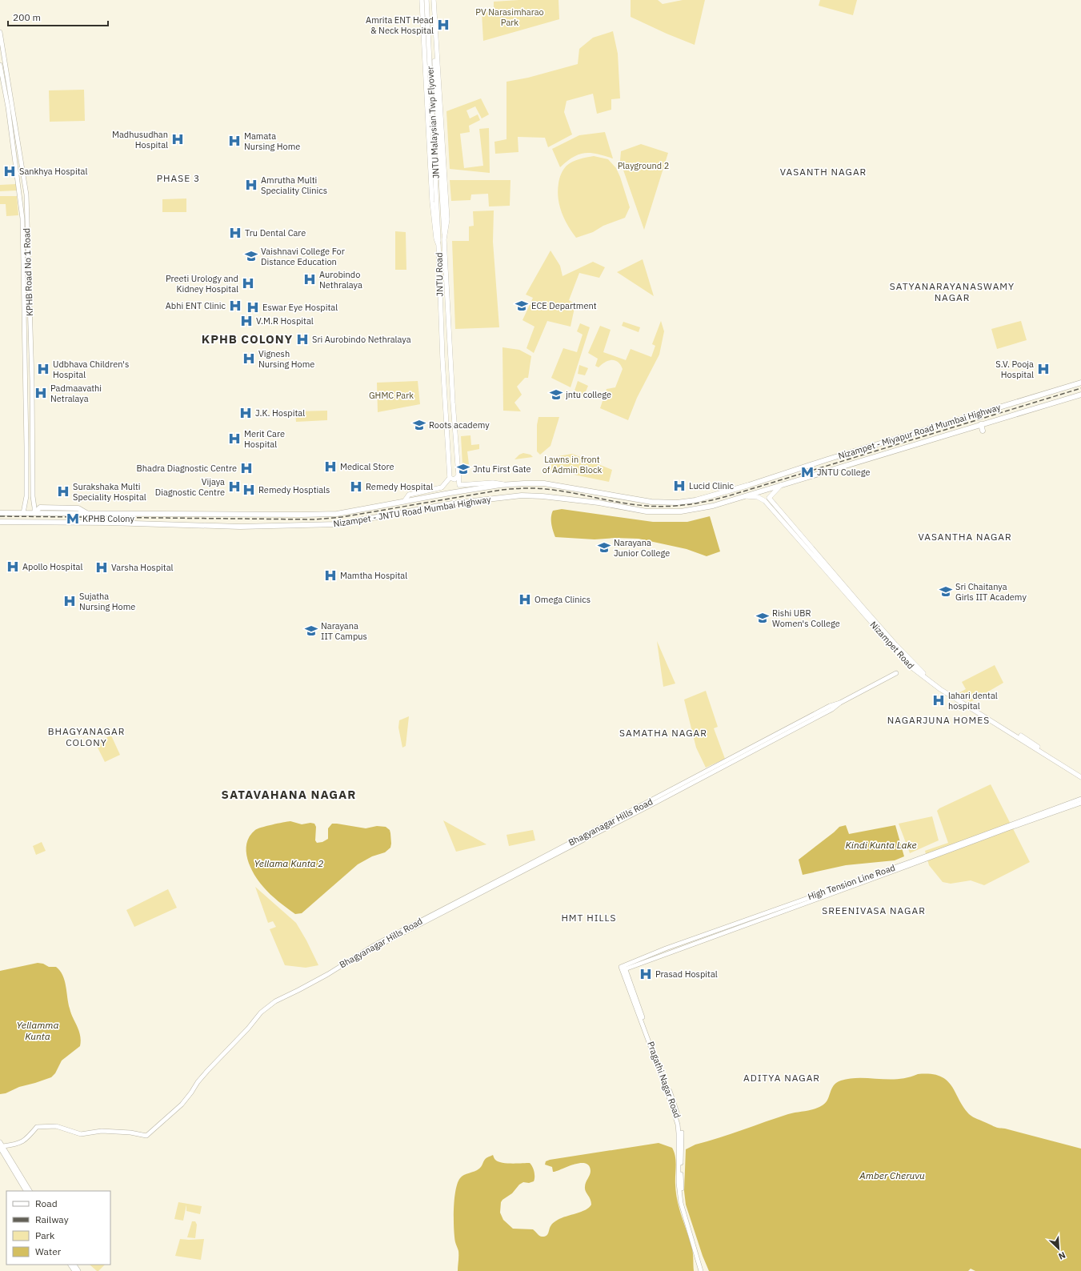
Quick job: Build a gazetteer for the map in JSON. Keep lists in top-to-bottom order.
{
  "streets": {
    "highway": ["Nizampet - Miyapur Road Mumbai Highway", "Nizampet - JNTU Road Mumbai Highway"],
    "main road": [
      "JNTU Malaysian Twp Flyover",
      "KPHB Road No 1 Road",
      "JNTU Road",
      "Nizampet Road",
      "Bhagyanagar Hills Road",
      "High Tension Line Road",
      "Pragathi Nagar Road"
    ]
  },
  "crossings": [
    ["JNTU Malaysian Twp Flyover", "JNTU Road"],
    ["KPHB Road No 1 Road", "Nizampet - JNTU Road Mumbai Highway"],
    ["JNTU Road", "Nizampet - JNTU Road Mumbai Highway"],
    ["Nizampet - Miyapur Road Mumbai Highway", "Nizampet - JNTU Road Mumbai Highway"],
    ["Nizampet - Miyapur Road Mumbai Highway", "Nizampet Road"],
    ["Nizampet - JNTU Road Mumbai Highway", "Nizampet Road"],
    ["High Tension Line Road", "Pragathi Nagar Road"]
  ],
  "districts": [
    "VASANTH NAGAR",
    "PHASE 3",
    "SATYANARAYANASWAMY NAGAR",
    "KPHB COLONY",
    "VASANTHA NAGAR",
    "NAGARJUNA HOMES",
    "BHAGYANAGAR COLONY",
    "SAMATHA NAGAR",
    "SATAVAHANA NAGAR",
    "SREENIVASA NAGAR",
    "HMT HILLS",
    "ADITYA NAGAR"
  ],
  "water": [
    "Kindi Kunta Lake",
    "Yellama Kunta 2",
    "Yellamma Kunta",
    "Amber Cheruvu"
  ],
  "parks": [
    "PV Narasimharao Park",
    "Playground 2",
    "GHMC Park",
    "Lawns in front of Admin Block"
  ],
  "places": {
    "hospital": [
      "Amrita ENT Head & Neck Hospital",
      "Madhusudhan Hospital",
      "Mamata Nursing Home",
      "Sankhya Hospital",
      "Amrutha Multi Speciality Clinics",
      "Tru Dental Care",
      "Aurobindo Nethralaya",
      "Preeti Urology and Kidney Hospital",
      "Abhi ENT Clinic",
      "Eswar Eye Hospital",
      "V.M.R Hospital",
      "Sri Aurobindo Nethralaya",
      "Vignesh Nursing Home",
      "Udbhava Children's Hospital",
      "S.V. Pooja Hospital",
      "Padmaavathi Netralaya",
      "J.K. Hospital",
      "Merit Care Hospital",
      "Medical Store",
      "Bhadra Diagnostic Centre",
      "Lucid Clinic",
      "Vijaya Diagnostic Centre",
      "Remedy Hospital",
      "Remedy Hosptials",
      "Surakshaka Multi Speciality Hospital",
      "Apollo Hospital",
      "Varsha Hospital",
      "Mamtha Hospital",
      "Omega Clinics",
      "Sujatha Nursing Home",
      "lahari dental hospital",
      "Prasad Hospital"
    ],
    "school or university": [
      "Vaishnavi College For Distance Education",
      "ECE Department",
      "jntu college",
      "Roots academy",
      "Jntu First Gate",
      "Narayana Junior College",
      "Sri Chaitanya Girls IIT Academy",
      "Rishi UBR Women's College",
      "Narayana IIT Campus"
    ],
    "metro station": ["JNTU College", "KPHB Colony"]
  },
  "legend": [
    "Road",
    "Railway",
    "Park",
    "Water"
  ],
  "scale_bar": "200 m",
  "north": "bottom right"
}
